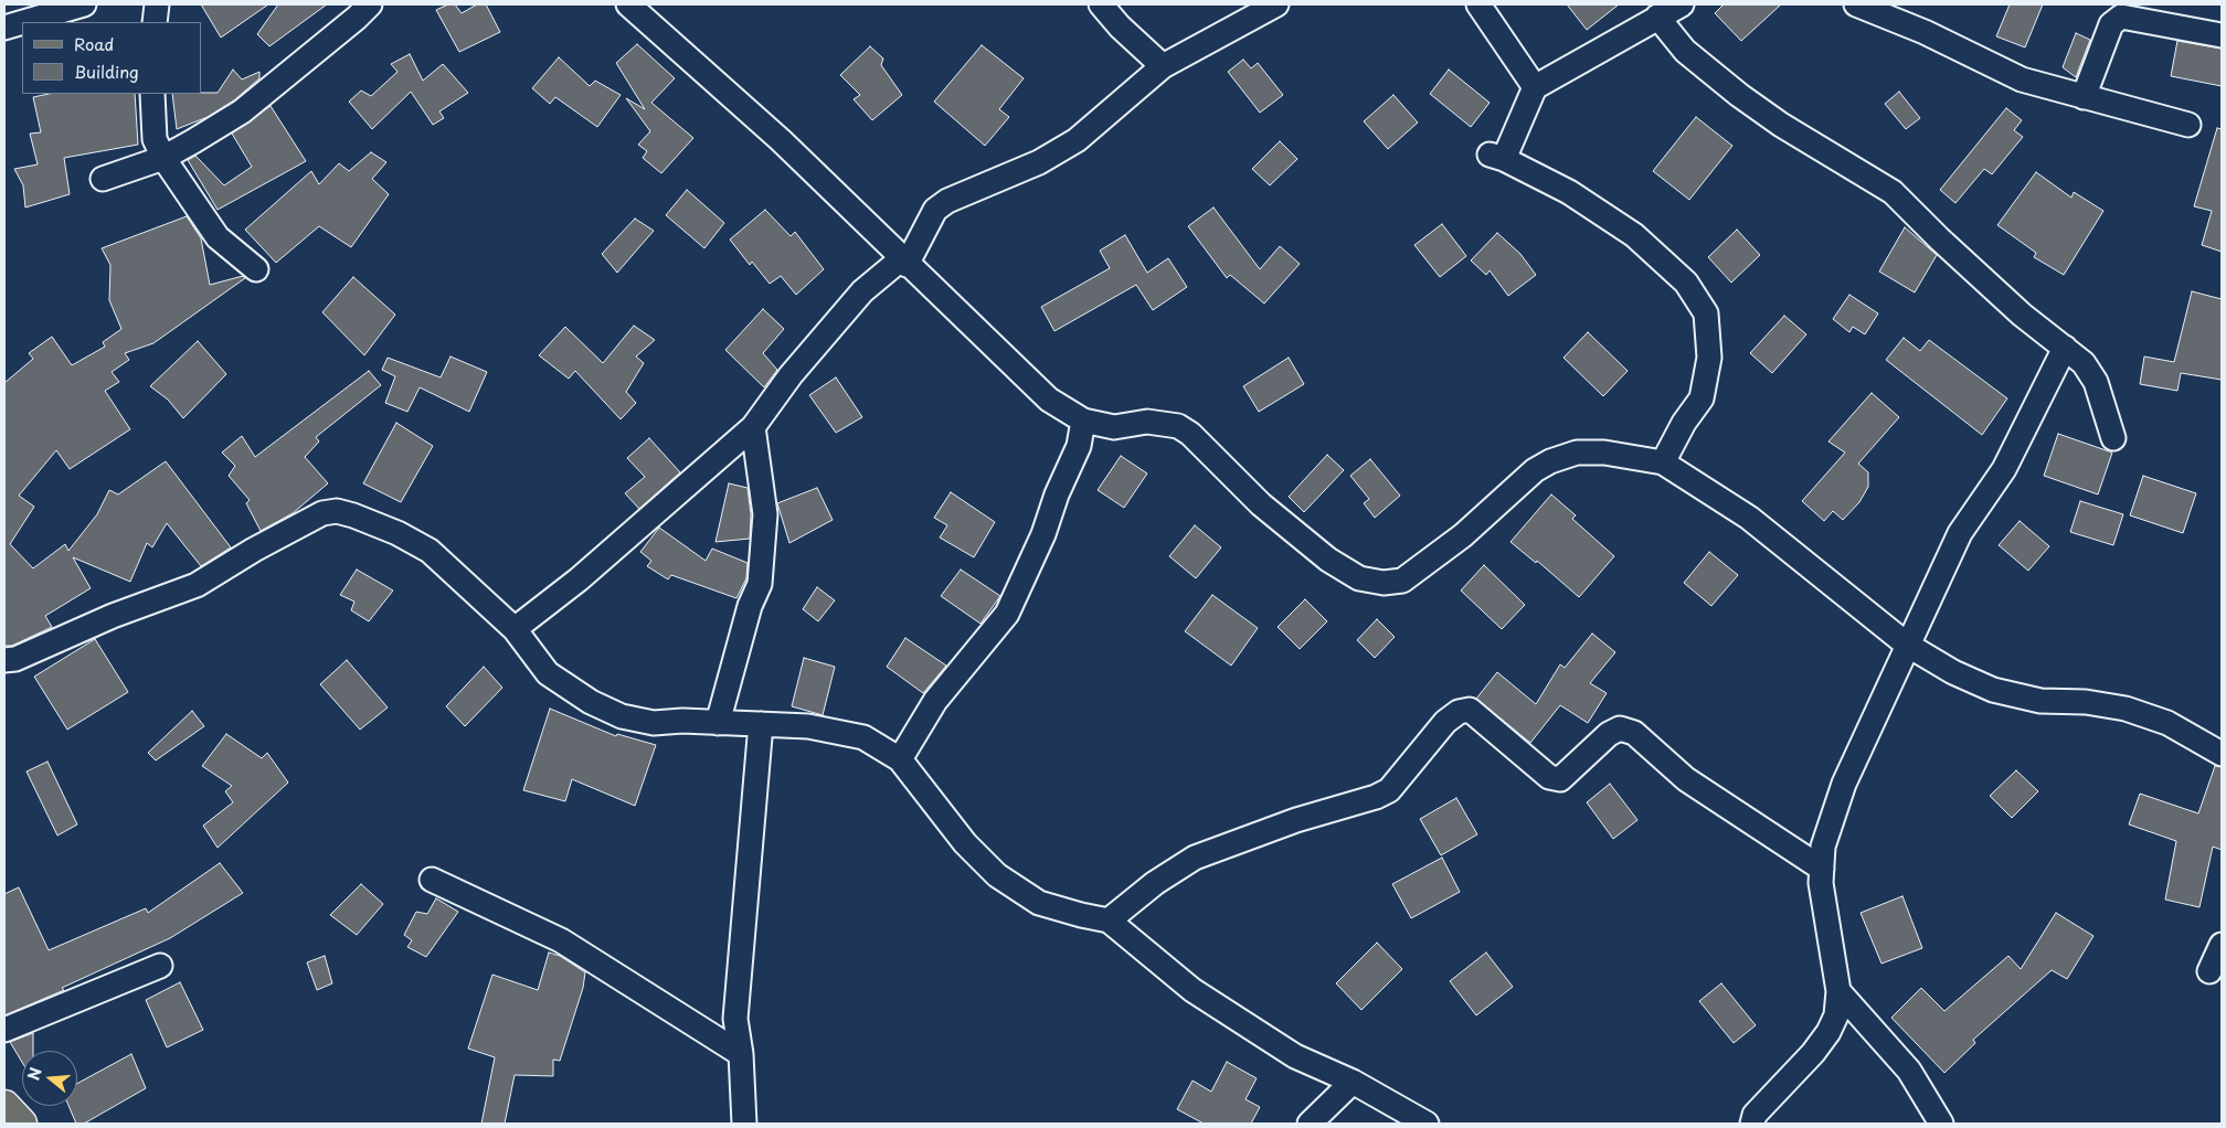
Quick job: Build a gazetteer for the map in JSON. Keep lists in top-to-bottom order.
{
  "legend": ["Road", "Building"],
  "north": "left"
}
